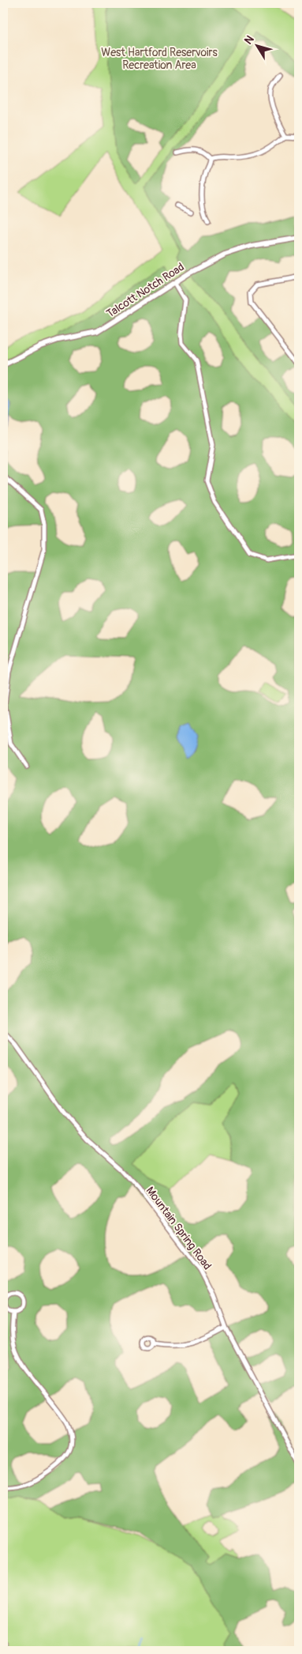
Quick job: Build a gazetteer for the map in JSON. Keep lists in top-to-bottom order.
{
  "streets": {
    "street": ["Talcott Notch Road", "Mountain Spring Road"]
  },
  "parks": ["West Hartford Reservoirs Recreation Area"],
  "north": "top left"
}
